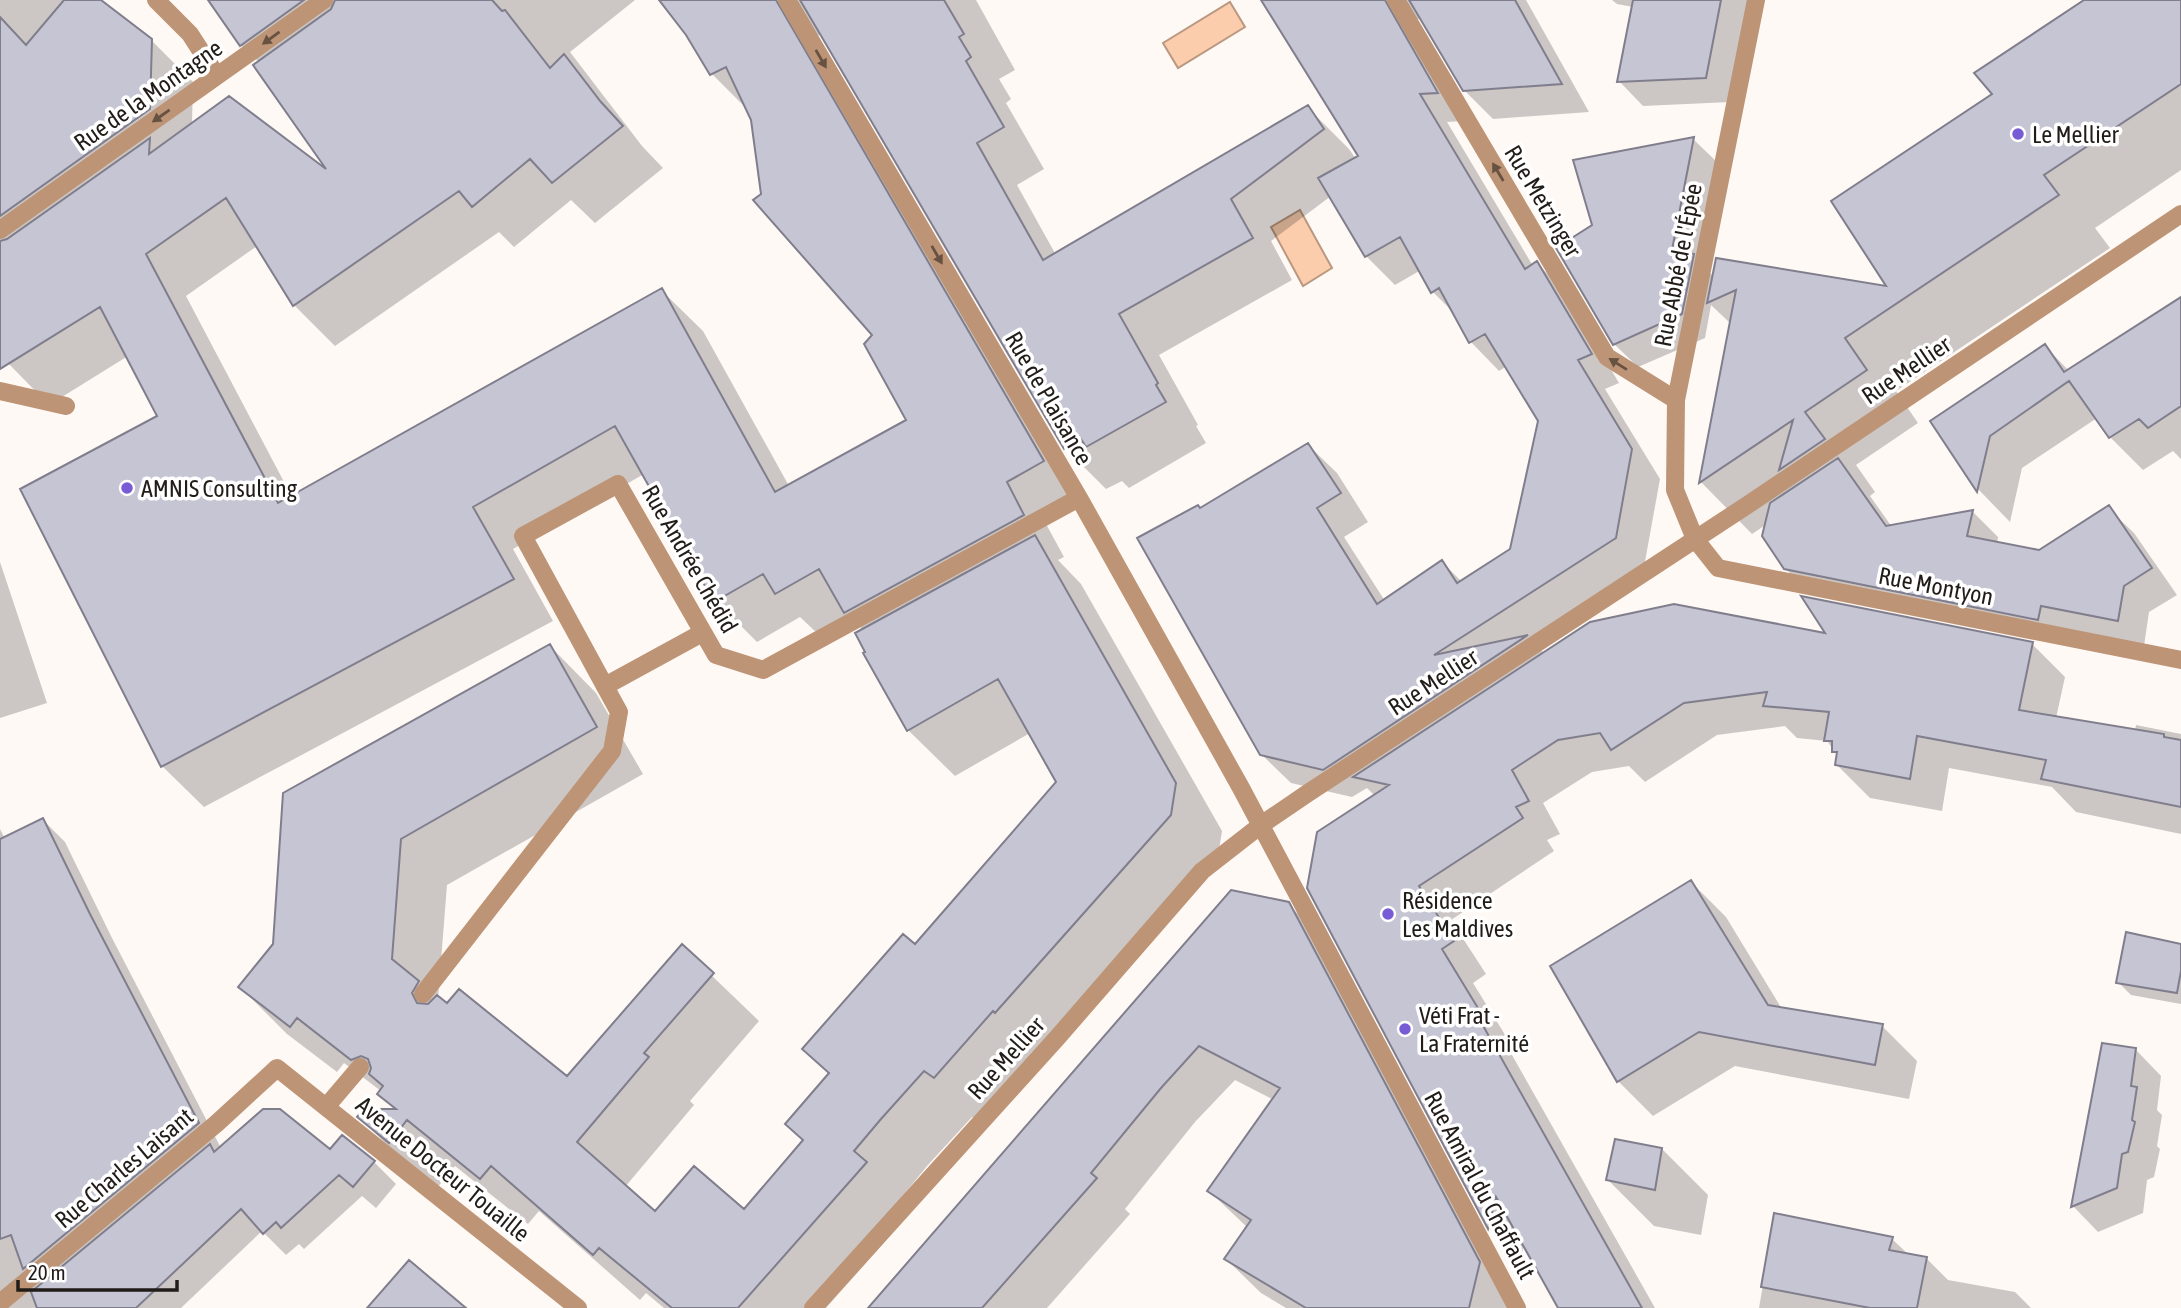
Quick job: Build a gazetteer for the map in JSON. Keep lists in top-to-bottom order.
{
  "streets": {
    "street": [
      "Rue de la Montagne",
      "Rue Metzinger",
      "Rue Abbé de l'Épée",
      "Rue Mellier",
      "Rue de Plaisance",
      "Rue Andrée Chédid",
      "Rue Montyon",
      "Rue Charles Laisant",
      "Avenue Docteur Touaille",
      "Rue Amiral du Chaffault"
    ]
  },
  "crossings": [
    ["Rue Metzinger", "Rue Abbé de l'Épée"],
    ["Rue Abbé de l'Épée", "Rue Mellier"],
    ["Rue Abbé de l'Épée", "Rue Montyon"],
    ["Rue Mellier", "Rue de Plaisance"],
    ["Rue Mellier", "Rue Montyon"],
    ["Rue Mellier", "Rue Amiral du Chaffault"],
    ["Rue de Plaisance", "Rue Andrée Chédid"],
    ["Rue de Plaisance", "Rue Amiral du Chaffault"],
    ["Rue Charles Laisant", "Avenue Docteur Touaille"]
  ],
  "one_way": ["Rue de la Montagne", "Rue Metzinger", "Rue de Plaisance"],
  "places": [
    "Le Mellier",
    "AMNIS Consulting",
    "Résidence Les Maldives",
    "Véti Frat - La Fraternité"
  ],
  "scale_bar": "20 m"
}
